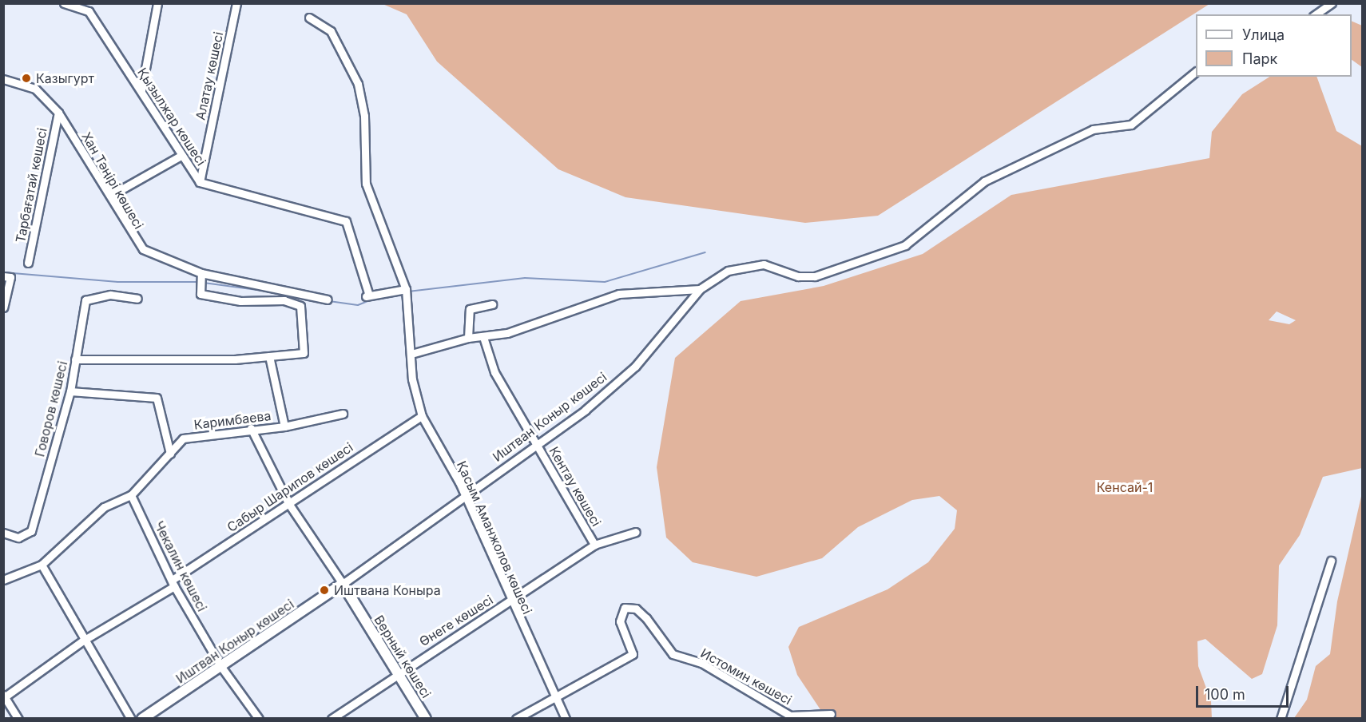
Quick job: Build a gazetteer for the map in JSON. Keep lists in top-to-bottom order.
{
  "streets": {
    "street": [
      "Алатау көшесі",
      "Қызылжар көшесі",
      "Хан Тәңірі көшесі",
      "Тарбағатай көшесі",
      "Говоров көшесі",
      "Иштван Коныр көшесі",
      "Каримбаева",
      "Кентау көшесі",
      "Сабыр Шарипов көшесі",
      "Қасым Аманжолов көшесі",
      "Чекалин көшесі",
      "Өнеге көшесі",
      "Верный көшесі",
      "Истомин көшесі"
    ]
  },
  "crossings": [
    ["Алатау көшесі", "Қызылжар көшесі"],
    ["Қызылжар көшесі", "Қасым Аманжолов көшесі"],
    ["Хан Тәңірі көшесі", "Тарбағатай көшесі"],
    ["Иштван Коныр көшесі", "Кентау көшесі"],
    ["Иштван Коныр көшесі", "Қасым Аманжолов көшесі"],
    ["Иштван Коныр көшесі", "Чекалин көшесі"],
    ["Иштван Коныр көшесі", "Верный көшесі"],
    ["Каримбаева", "Чекалин көшесі"],
    ["Кентау көшесі", "Өнеге көшесі"],
    ["Сабыр Шарипов көшесі", "Қасым Аманжолов көшесі"],
    ["Сабыр Шарипов көшесі", "Чекалин көшесі"],
    ["Қасым Аманжолов көшесі", "Өнеге көшесі"],
    ["Қасым Аманжолов көшесі", "Истомин көшесі"],
    ["Өнеге көшесі", "Верный көшесі"]
  ],
  "parks": ["Кенсай-1"],
  "places": ["Казыгурт", "Иштвана Коныра"],
  "legend": ["Улица", "Парк"],
  "scale_bar": "100 m"
}
